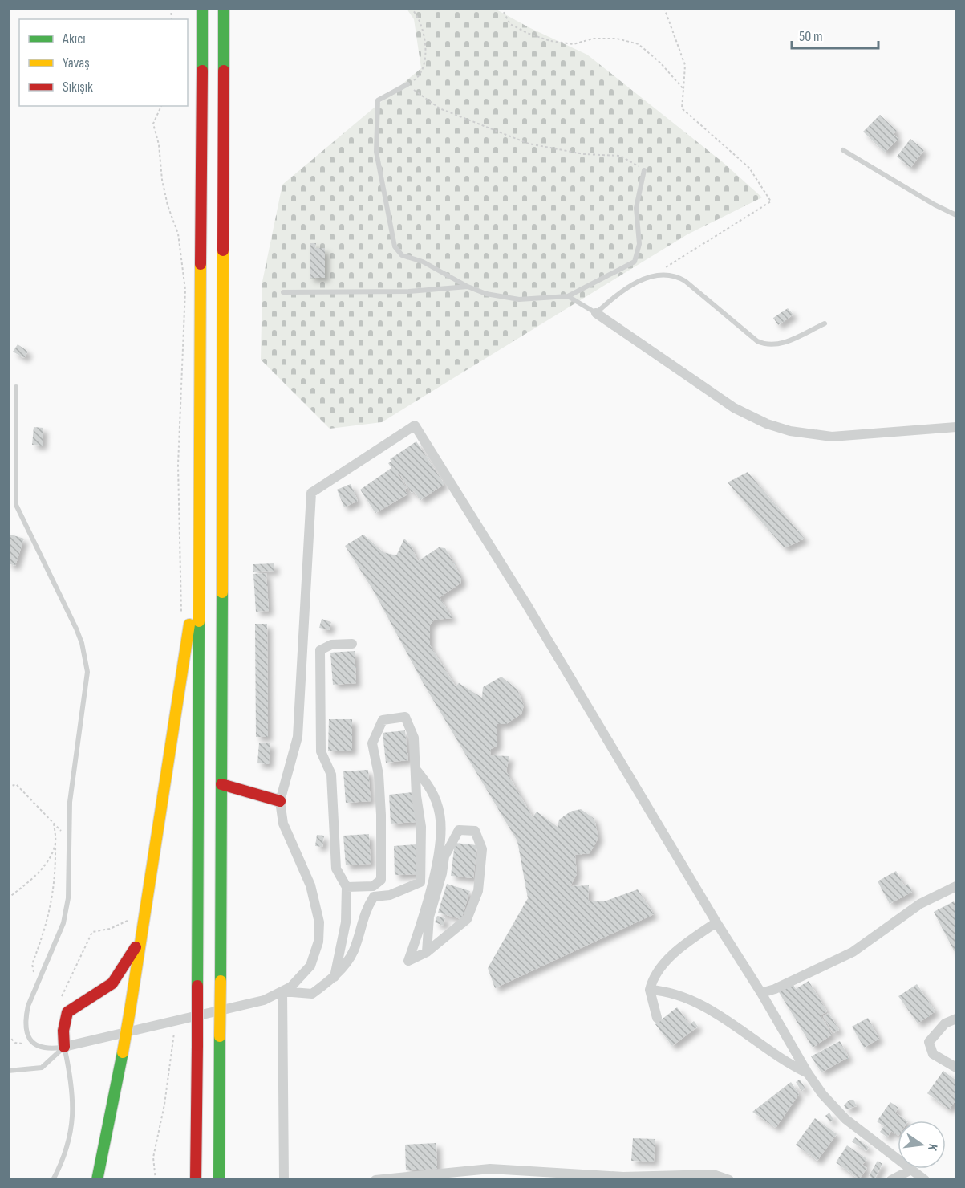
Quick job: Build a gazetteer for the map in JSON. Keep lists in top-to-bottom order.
{
  "legend": ["Akıcı", "Yavaş", "Sıkışık"],
  "scale_bar": "50 m",
  "north": "right"
}
